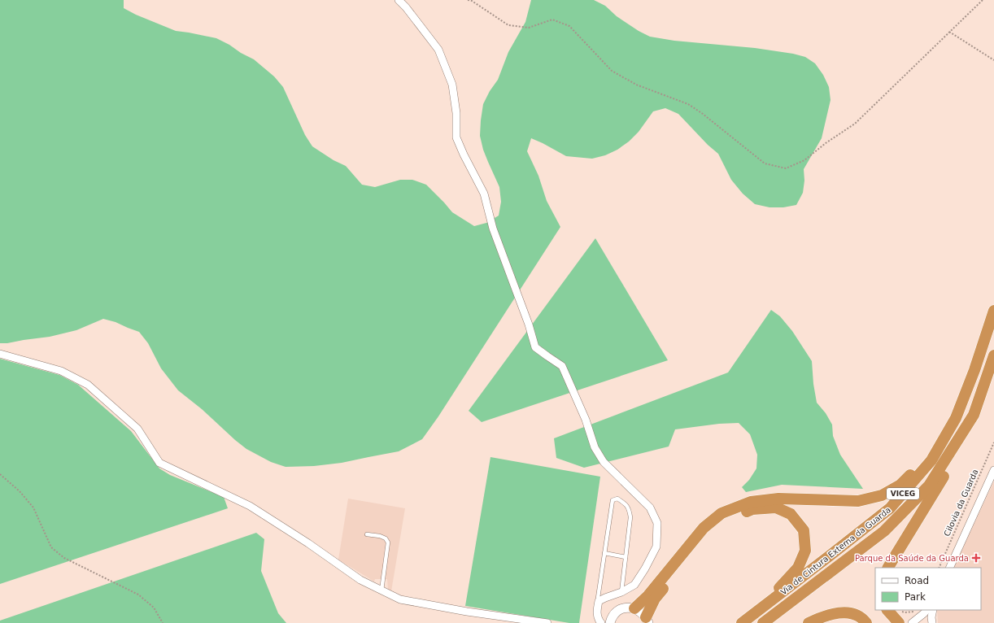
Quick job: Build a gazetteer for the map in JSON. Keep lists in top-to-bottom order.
{
  "streets": {
    "highway": ["VICEG", "Via de Cintura Externa da Guarda"],
    "path": ["Cilovia da Guarda"]
  },
  "places": {
    "health": ["Parque da Saúde da Guarda"]
  },
  "legend": ["Road", "Park"]
}
